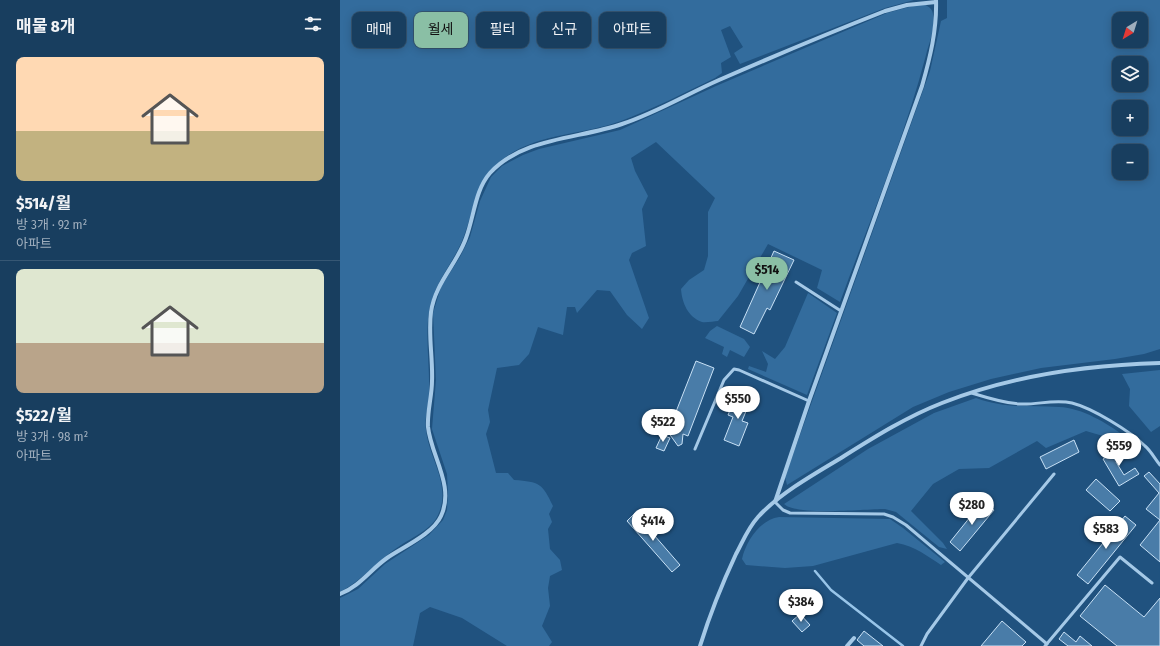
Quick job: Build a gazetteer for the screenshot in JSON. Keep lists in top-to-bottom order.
{
  "north": "bottom left",
  "page": {
    "heading": "매물 8개",
    "map_buttons": ["+", "−"],
    "chip": [
      "매매",
      "월세",
      "필터",
      "신규",
      "아파트"
    ],
    "list": [
      {
        "name": "$514/월",
        "note": "방 3개 · 92 m² · 아파트"
      },
      {
        "name": "$522/월",
        "note": "방 3개 · 98 m² · 아파트"
      }
    ],
    "price": [
      "$514",
      "$550",
      "$522",
      "$559",
      "$280",
      "$414",
      "$583",
      "$384"
    ]
  }
}
